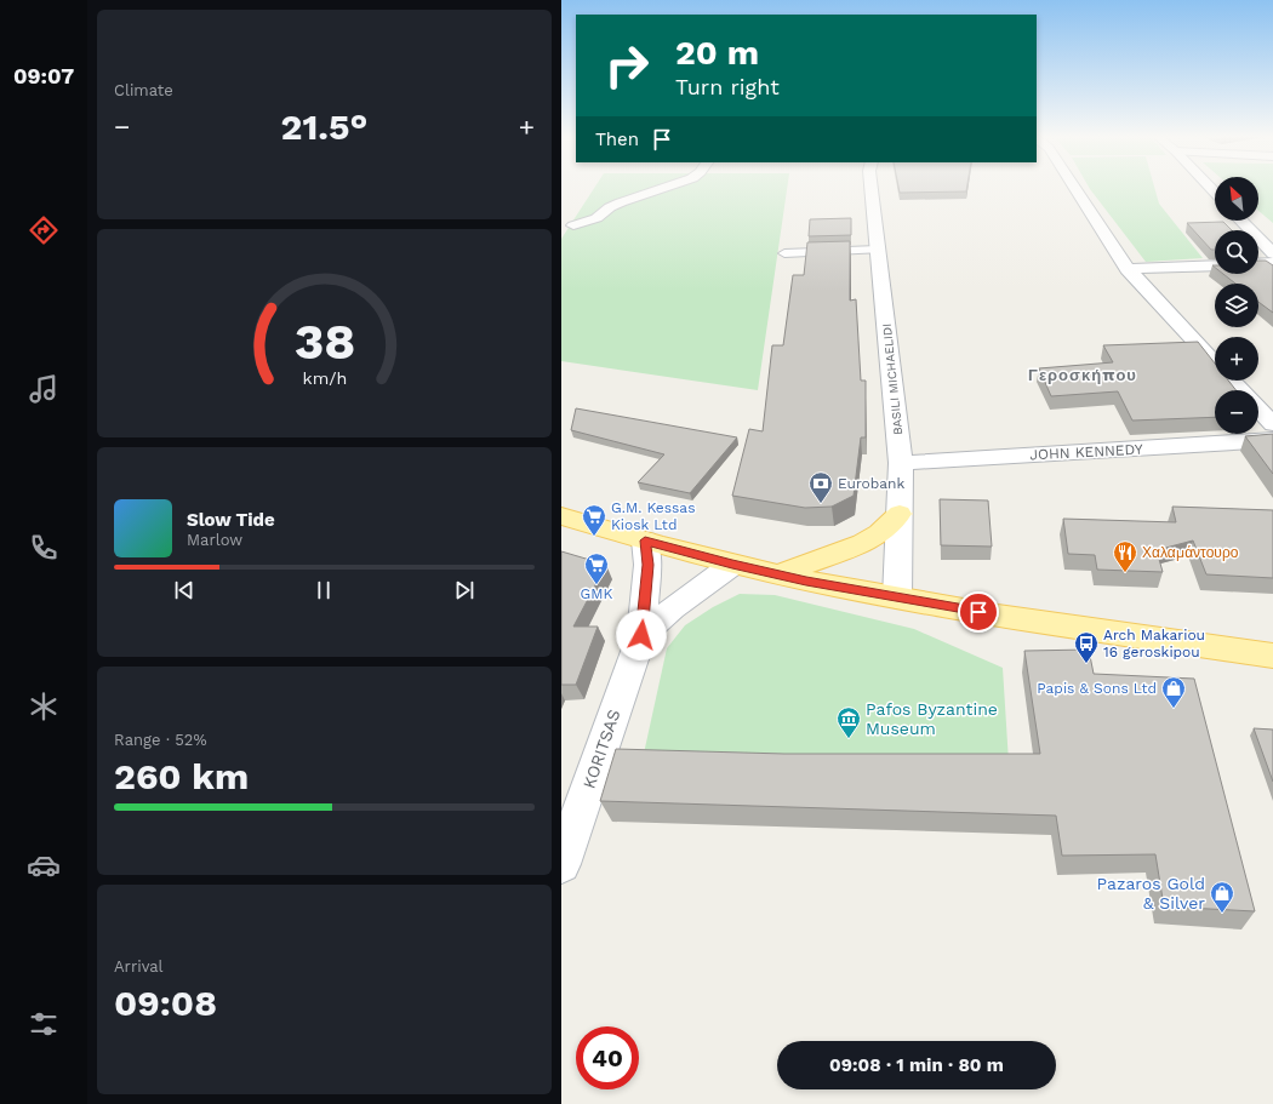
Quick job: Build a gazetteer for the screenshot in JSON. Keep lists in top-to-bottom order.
{
  "streets": {
    "street": ["BASILI MICHAELIDI", "JOHN KENNEDY", "KORITSAS"]
  },
  "crossings": [
    ["BASILI MICHAELIDI", "JOHN KENNEDY"]
  ],
  "districts": ["Γεροσκήπου"],
  "places": {
    "bank": ["Eurobank"],
    "supermarket": ["G.M. Kessas Kiosk Ltd", "GMK"],
    "restaurant": ["Χαλαμάντουρο"],
    "bus stop": ["Arch Makariou 16 geroskipou"],
    "shop": ["Papis & Sons Ltd", "Pazaros Gold & Silver"],
    "museum": ["Pafos Byzantine Museum"]
  },
  "north": "top left",
  "page": {
    "tabs": "09:07",
    "tile": [
      "Climate",
      ["Range · 52%", "260 km"],
      ["Arrival", "09:08"]
    ],
    "turn": ["20 m", "Turn right"],
    "heat": ["−", "21.5°", "+"],
    "then": "Then",
    "map_buttons": ["+", "−"],
    "song": ["Slow Tide", "Marlow"],
    "limit": "40",
    "trip": "09:08 · 1 min · 80 m",
    "gauge": ["38", "km/h"]
  }
}
